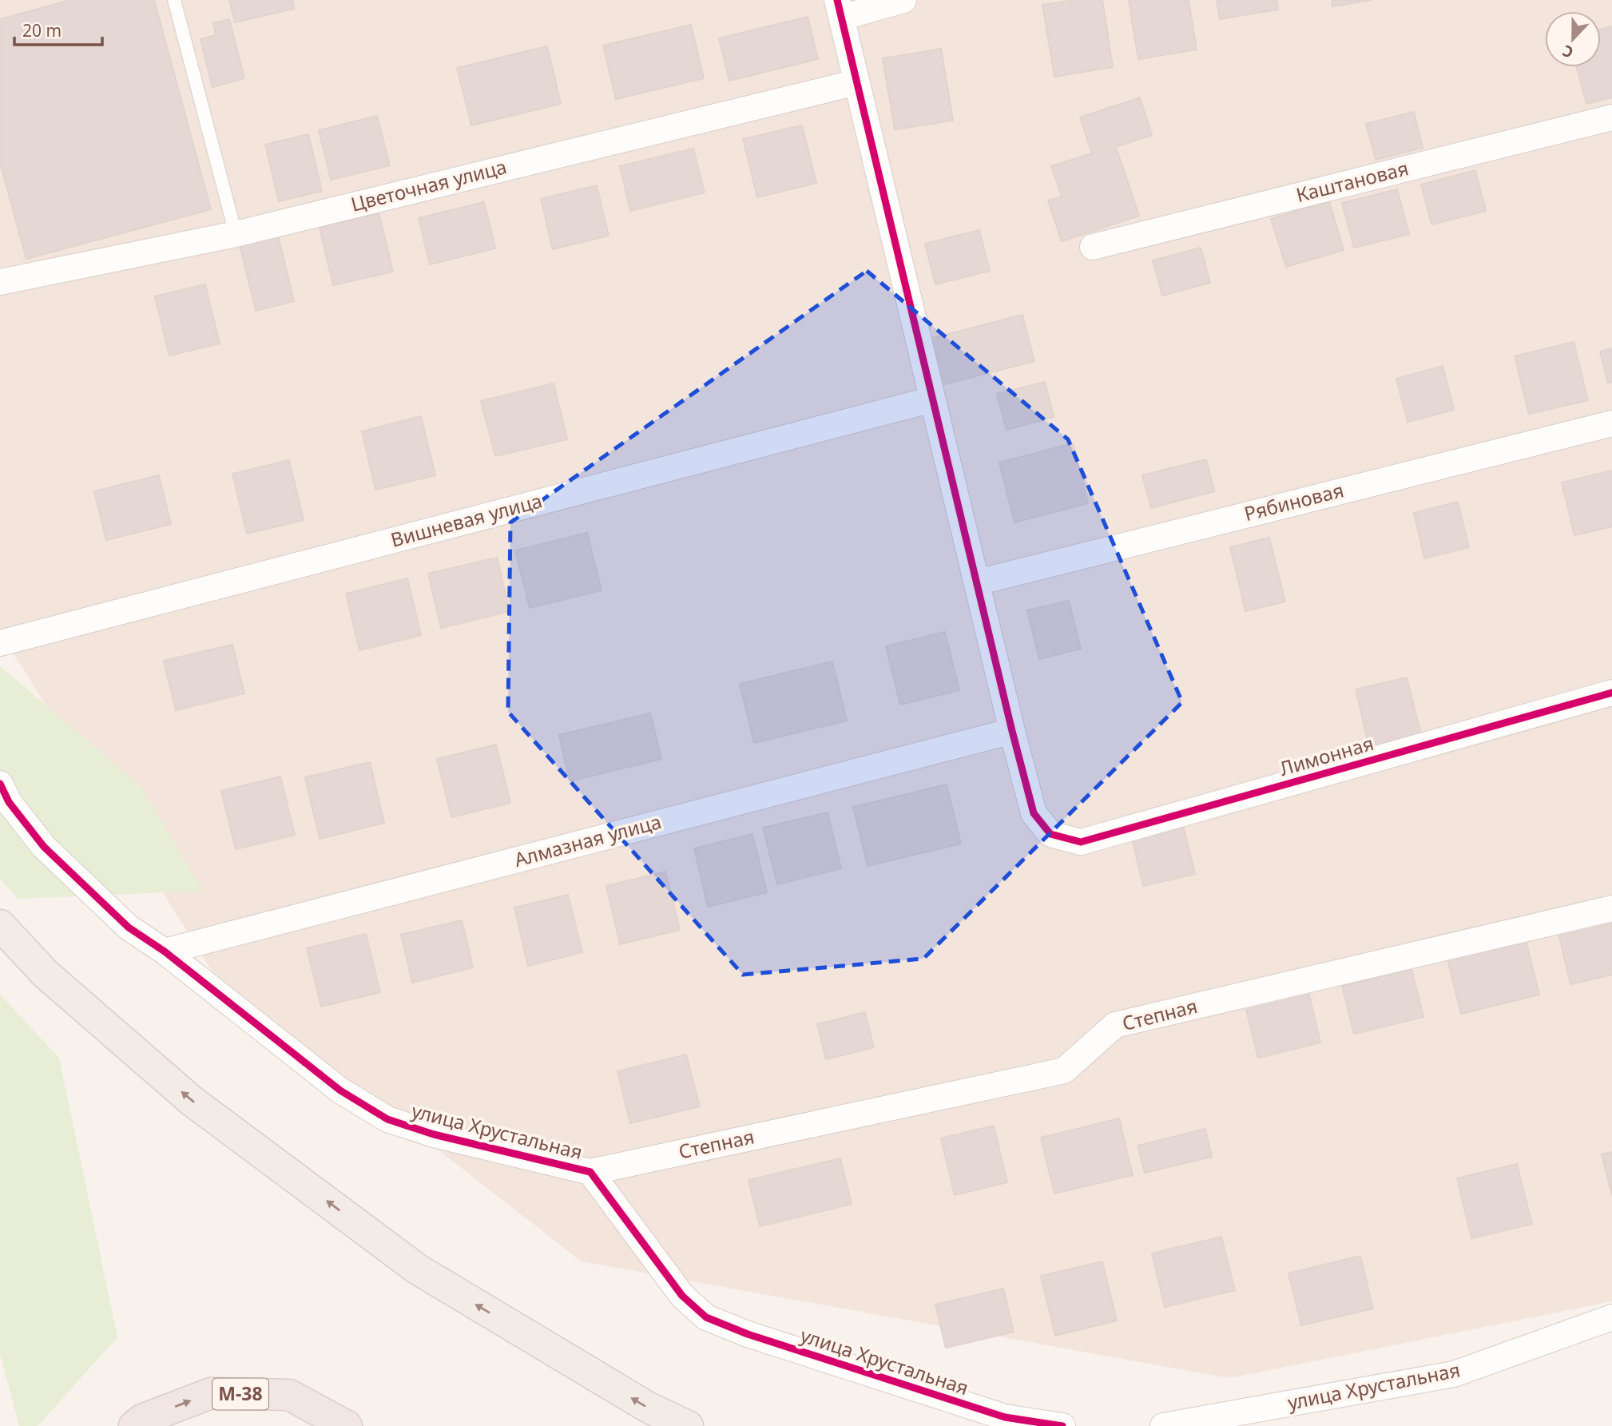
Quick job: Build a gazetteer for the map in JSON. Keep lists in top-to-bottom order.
{
  "streets": {
    "highway": ["M-38"],
    "street": [
      "Каштановая",
      "Цветочная улица",
      "Рябиновая",
      "Вишневая улица",
      "Лимонная",
      "Алмазная улица",
      "Степная",
      "улица Хрустальная"
    ]
  },
  "crossings": [
    ["Лимонная", "Алмазная улица"],
    ["Алмазная улица", "улица Хрустальная"],
    ["Степная", "улица Хрустальная"]
  ],
  "scale_bar": "20 m",
  "north": "bottom"
}
